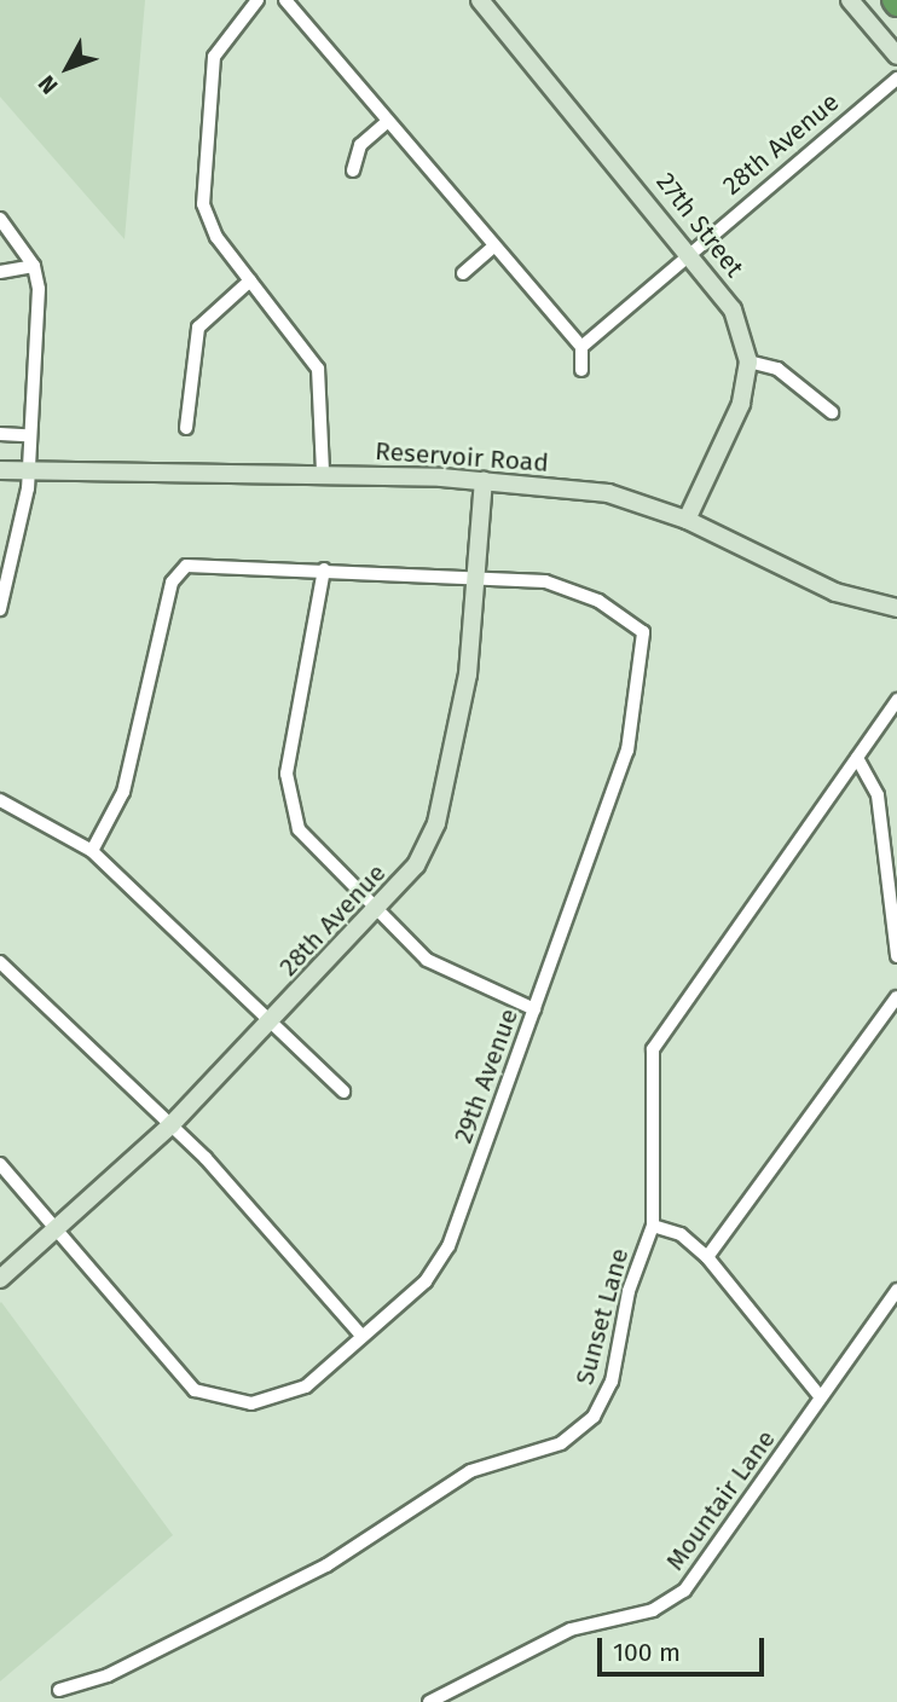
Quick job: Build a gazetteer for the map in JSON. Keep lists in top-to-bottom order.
{
  "streets": {
    "street": [
      "28th Avenue",
      "27th Street",
      "Reservoir Road",
      "29th Avenue",
      "Sunset Lane",
      "Mountair Lane"
    ]
  },
  "crossings": [
    ["28th Avenue", "27th Street"],
    ["28th Avenue", "Reservoir Road"],
    ["28th Avenue", "29th Avenue"],
    ["27th Street", "Reservoir Road"]
  ],
  "scale_bar": "100 m",
  "north": "bottom left"
}
